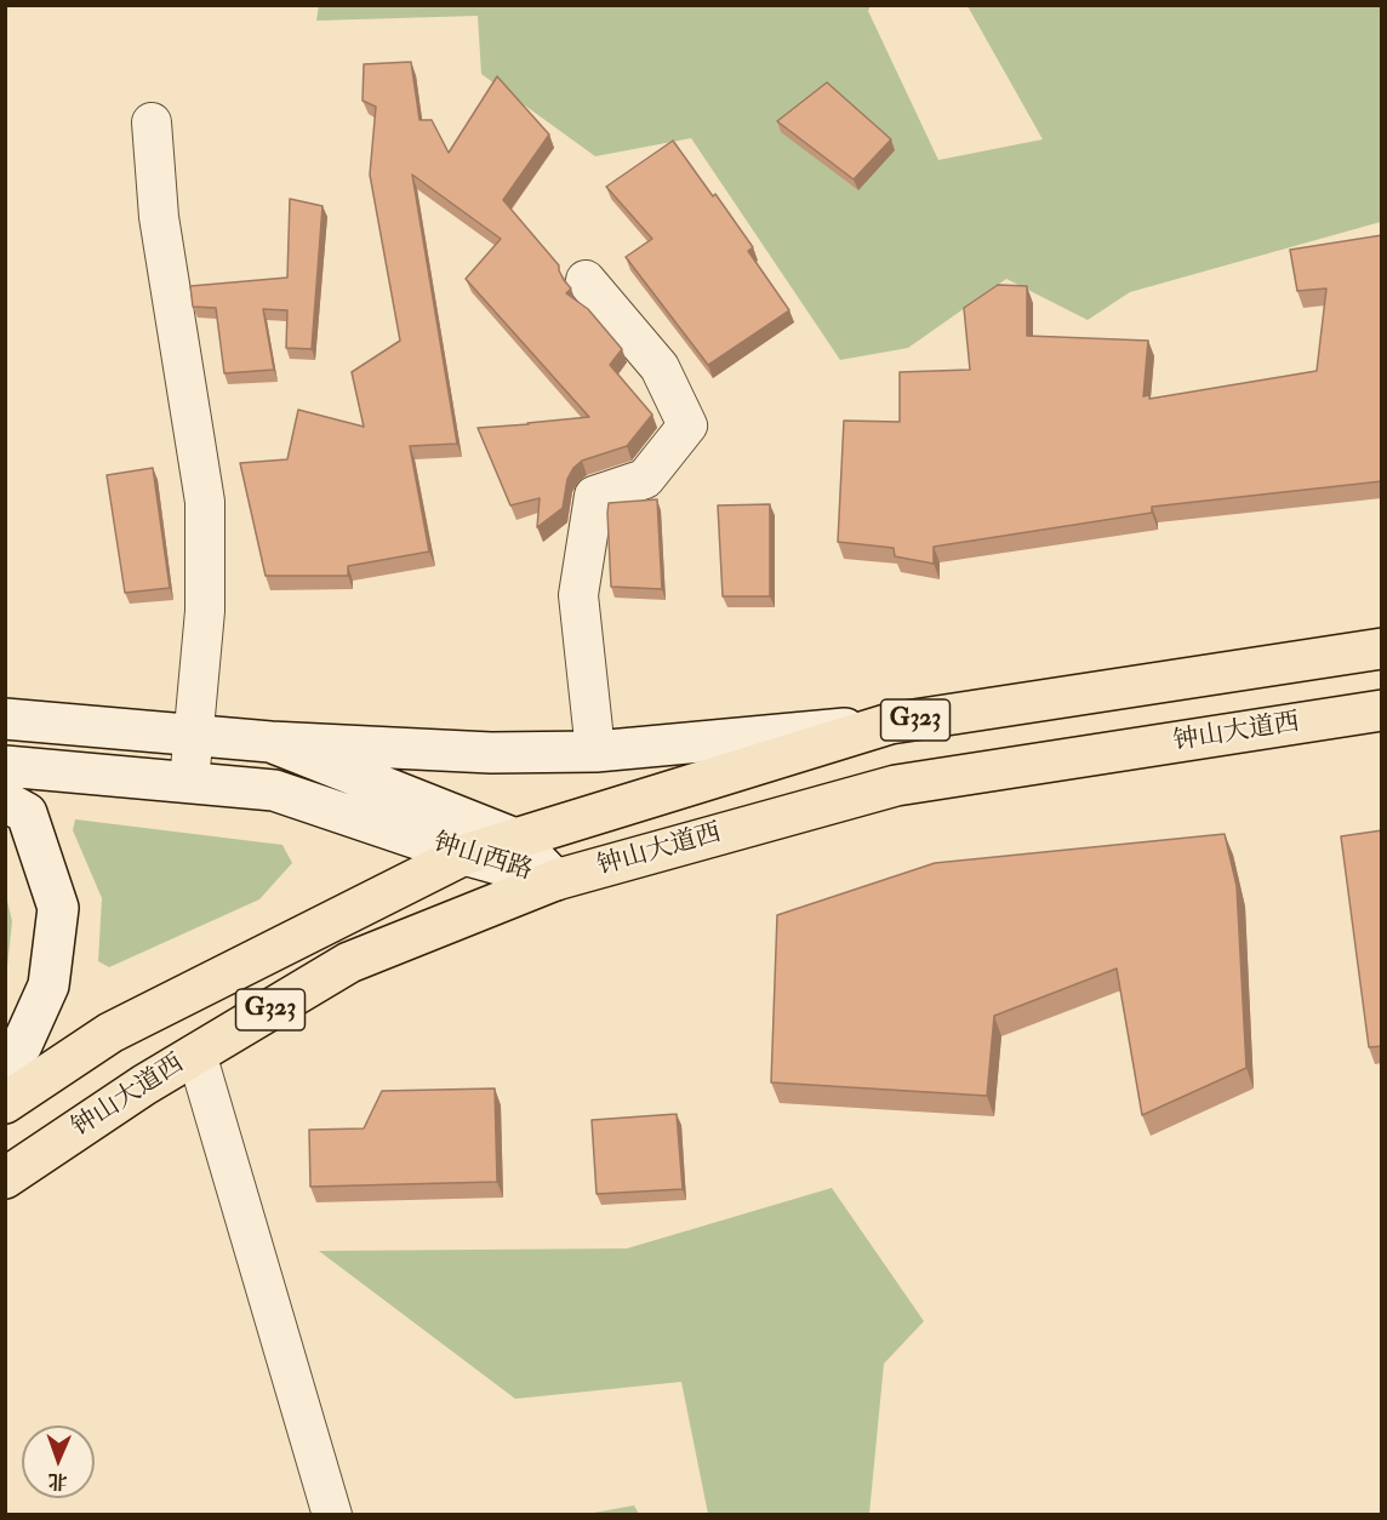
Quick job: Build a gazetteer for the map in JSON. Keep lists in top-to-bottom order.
{
  "streets": {
    "highway": ["G323", "钟山大道西"],
    "main road": ["钟山西路"]
  },
  "crossings": [
    ["钟山大道西", "钟山西路"]
  ],
  "north": "bottom"
}
